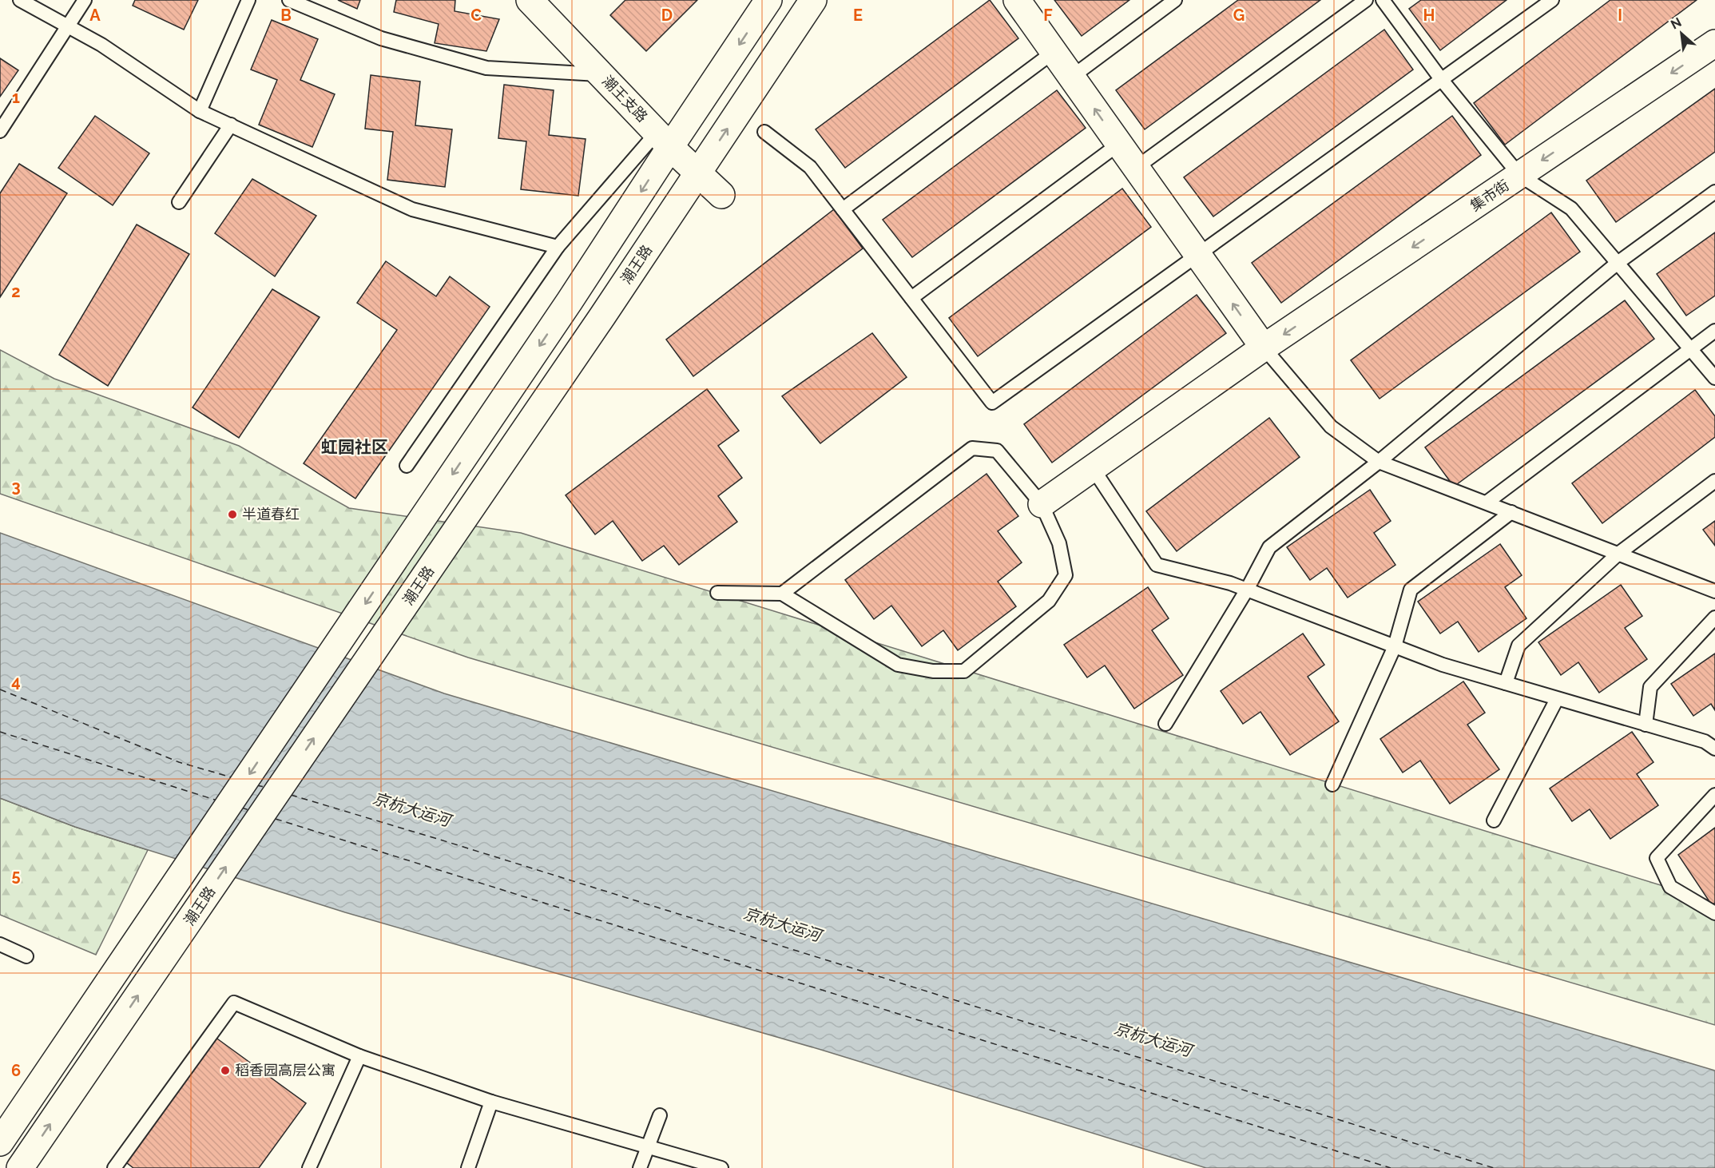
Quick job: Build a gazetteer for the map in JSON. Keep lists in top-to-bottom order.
{
  "streets": {
    "main road": ["潮王支路", "集市街", "潮王路"]
  },
  "crossings": [
    ["潮王支路", "潮王路"]
  ],
  "one_way": ["集市街"],
  "districts": ["虹园社区"],
  "water": ["京杭大运河"],
  "places": ["半道春红", "稻香园高层公寓"],
  "north": "top left",
  "grid": {
    "columns": [
      "A",
      "B",
      "C",
      "D",
      "E",
      "F",
      "G",
      "H",
      "I"
    ],
    "rows": [
      "1",
      "2",
      "3",
      "4",
      "5",
      "6"
    ]
  }
}
